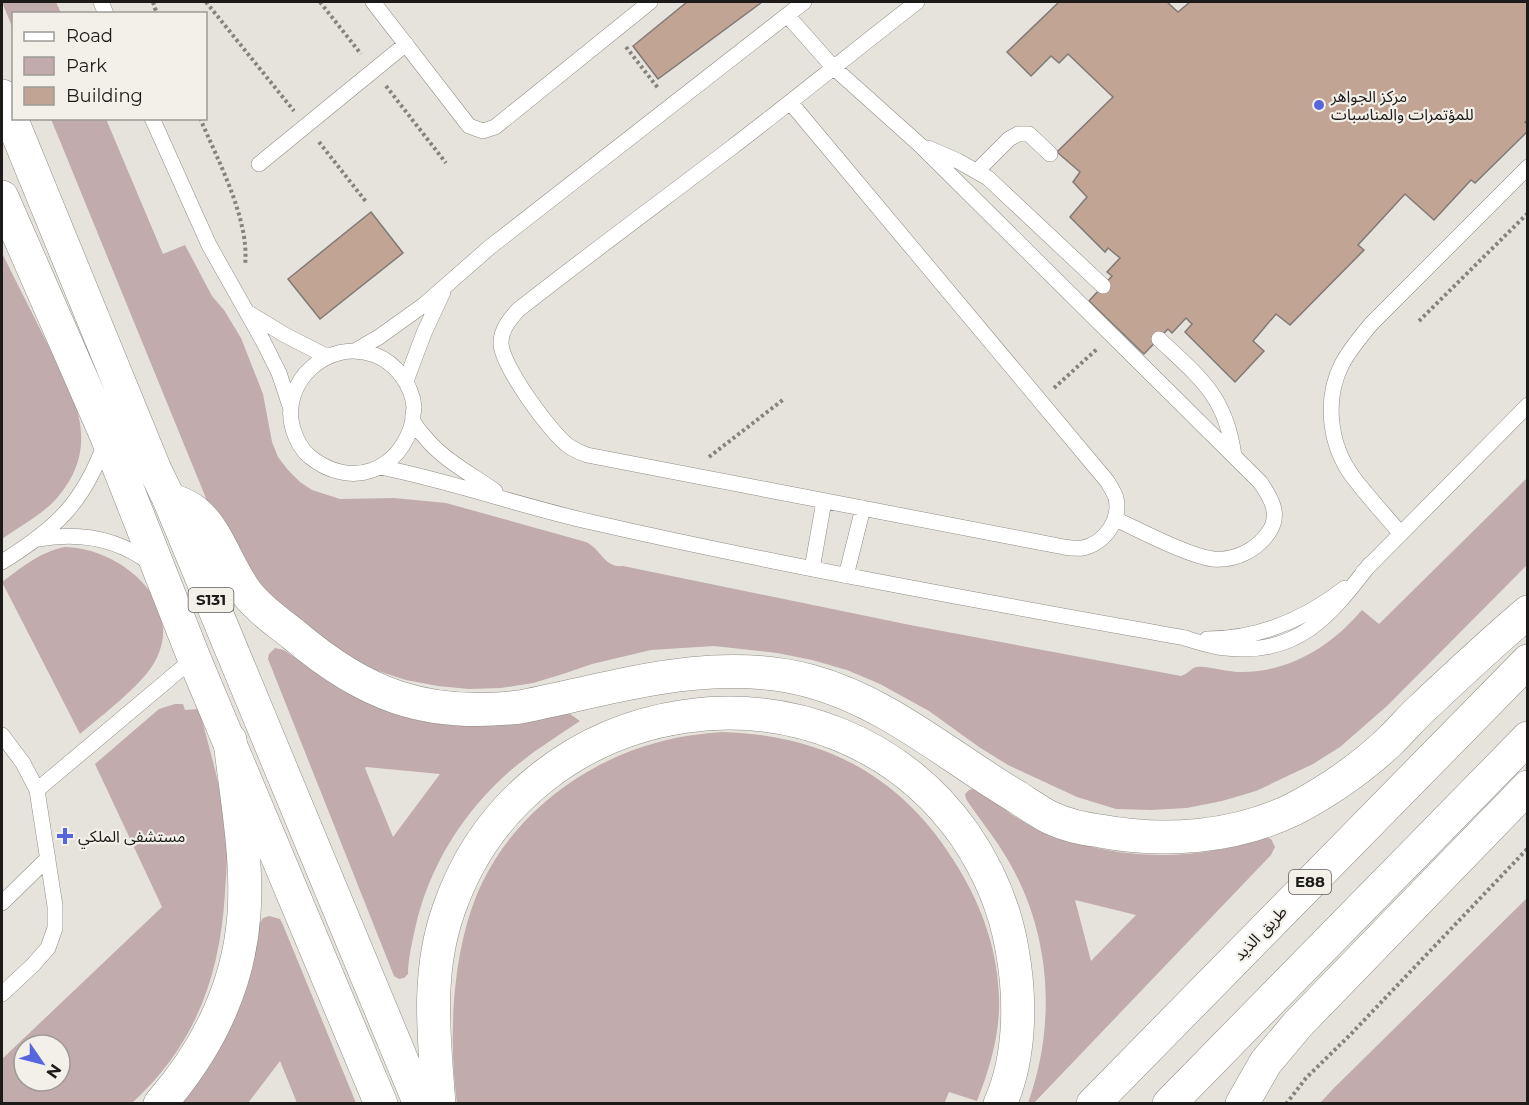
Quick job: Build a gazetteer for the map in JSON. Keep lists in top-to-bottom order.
{
  "streets": {
    "main road": ["S131", "E88", "طريق الذيد"]
  },
  "places": {
    "other": ["مركز الجواهر للمؤتمرات والمناسبات"],
    "health": ["مستشفى الملكي"]
  },
  "legend": ["Road", "Park", "Building"],
  "north": "bottom right"
}
